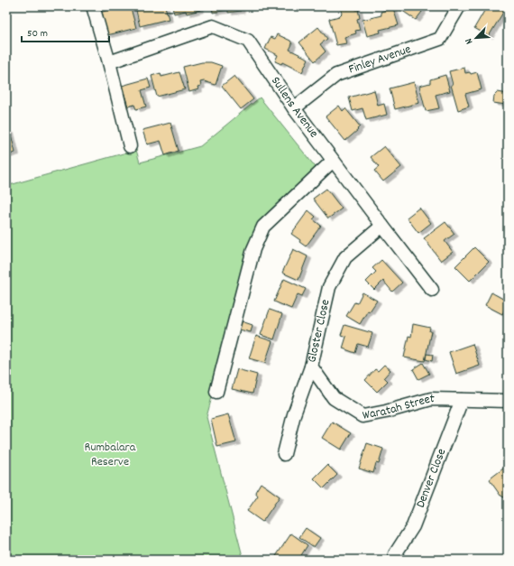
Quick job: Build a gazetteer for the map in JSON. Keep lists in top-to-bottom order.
{
  "streets": {
    "street": [
      "Finley Avenue",
      "Sullens Avenue",
      "Gloster Close",
      "Waratah Street",
      "Denver Close"
    ]
  },
  "crossings": [
    ["Finley Avenue", "Sullens Avenue"],
    ["Sullens Avenue", "Gloster Close"],
    ["Gloster Close", "Waratah Street"],
    ["Waratah Street", "Denver Close"]
  ],
  "parks": ["Rumbalara Reserve"],
  "scale_bar": "50 m",
  "north": "bottom left"
}
